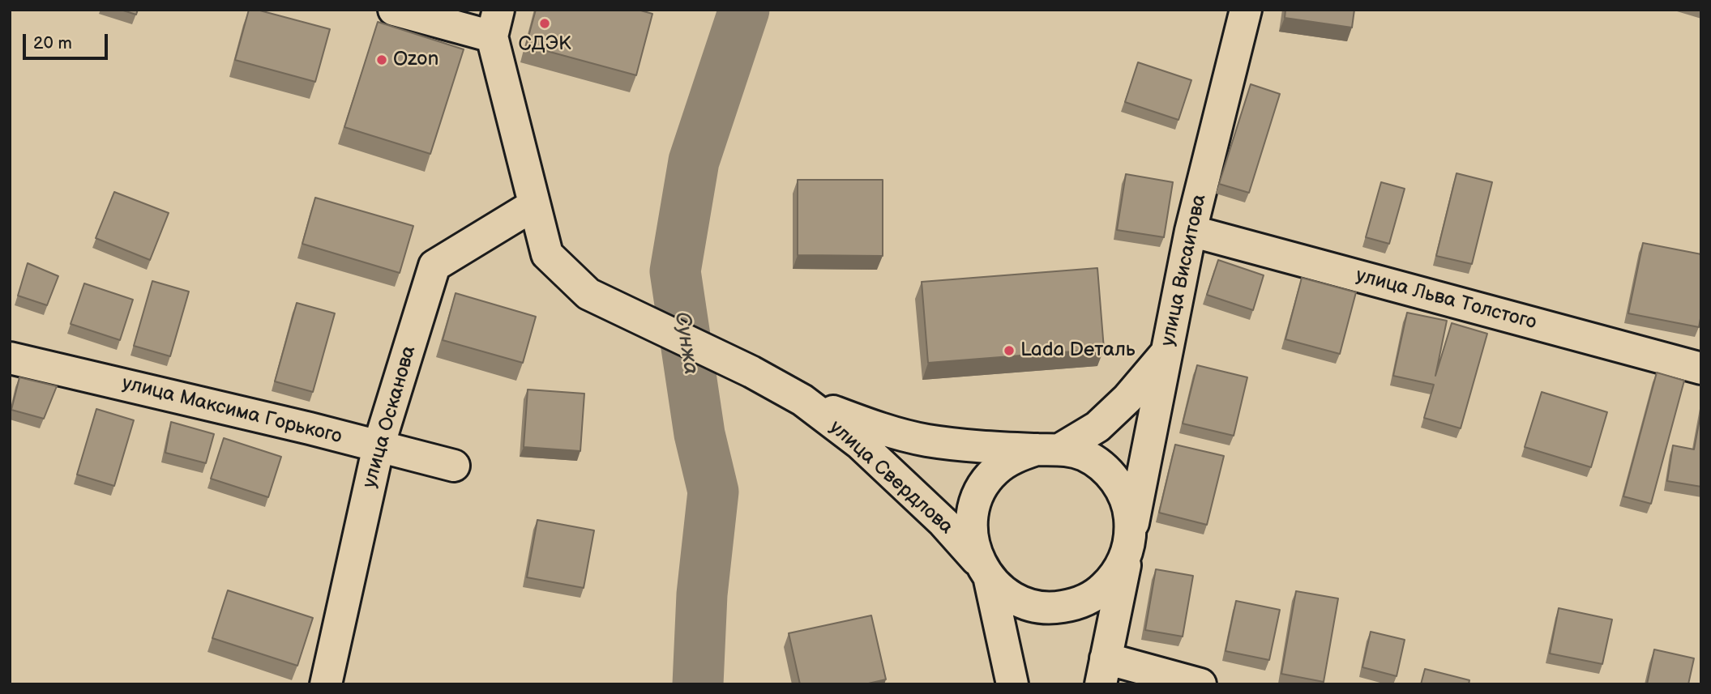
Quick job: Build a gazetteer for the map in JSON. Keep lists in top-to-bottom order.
{
  "streets": {
    "street": [
      "улица Висаитова",
      "улица Льва Толстого",
      "улица Максима Горького",
      "улица Осканова",
      "улица Свердлова"
    ]
  },
  "crossings": [
    ["улица Висаитова", "улица Льва Толстого"],
    ["улица Висаитова", "улица Свердлова"],
    ["улица Максима Горького", "улица Осканова"],
    ["улица Осканова", "улица Свердлова"]
  ],
  "water": ["Сунжа"],
  "places": ["СДЭК", "Ozon", "Lada Dеталь"],
  "scale_bar": "20 m"
}
